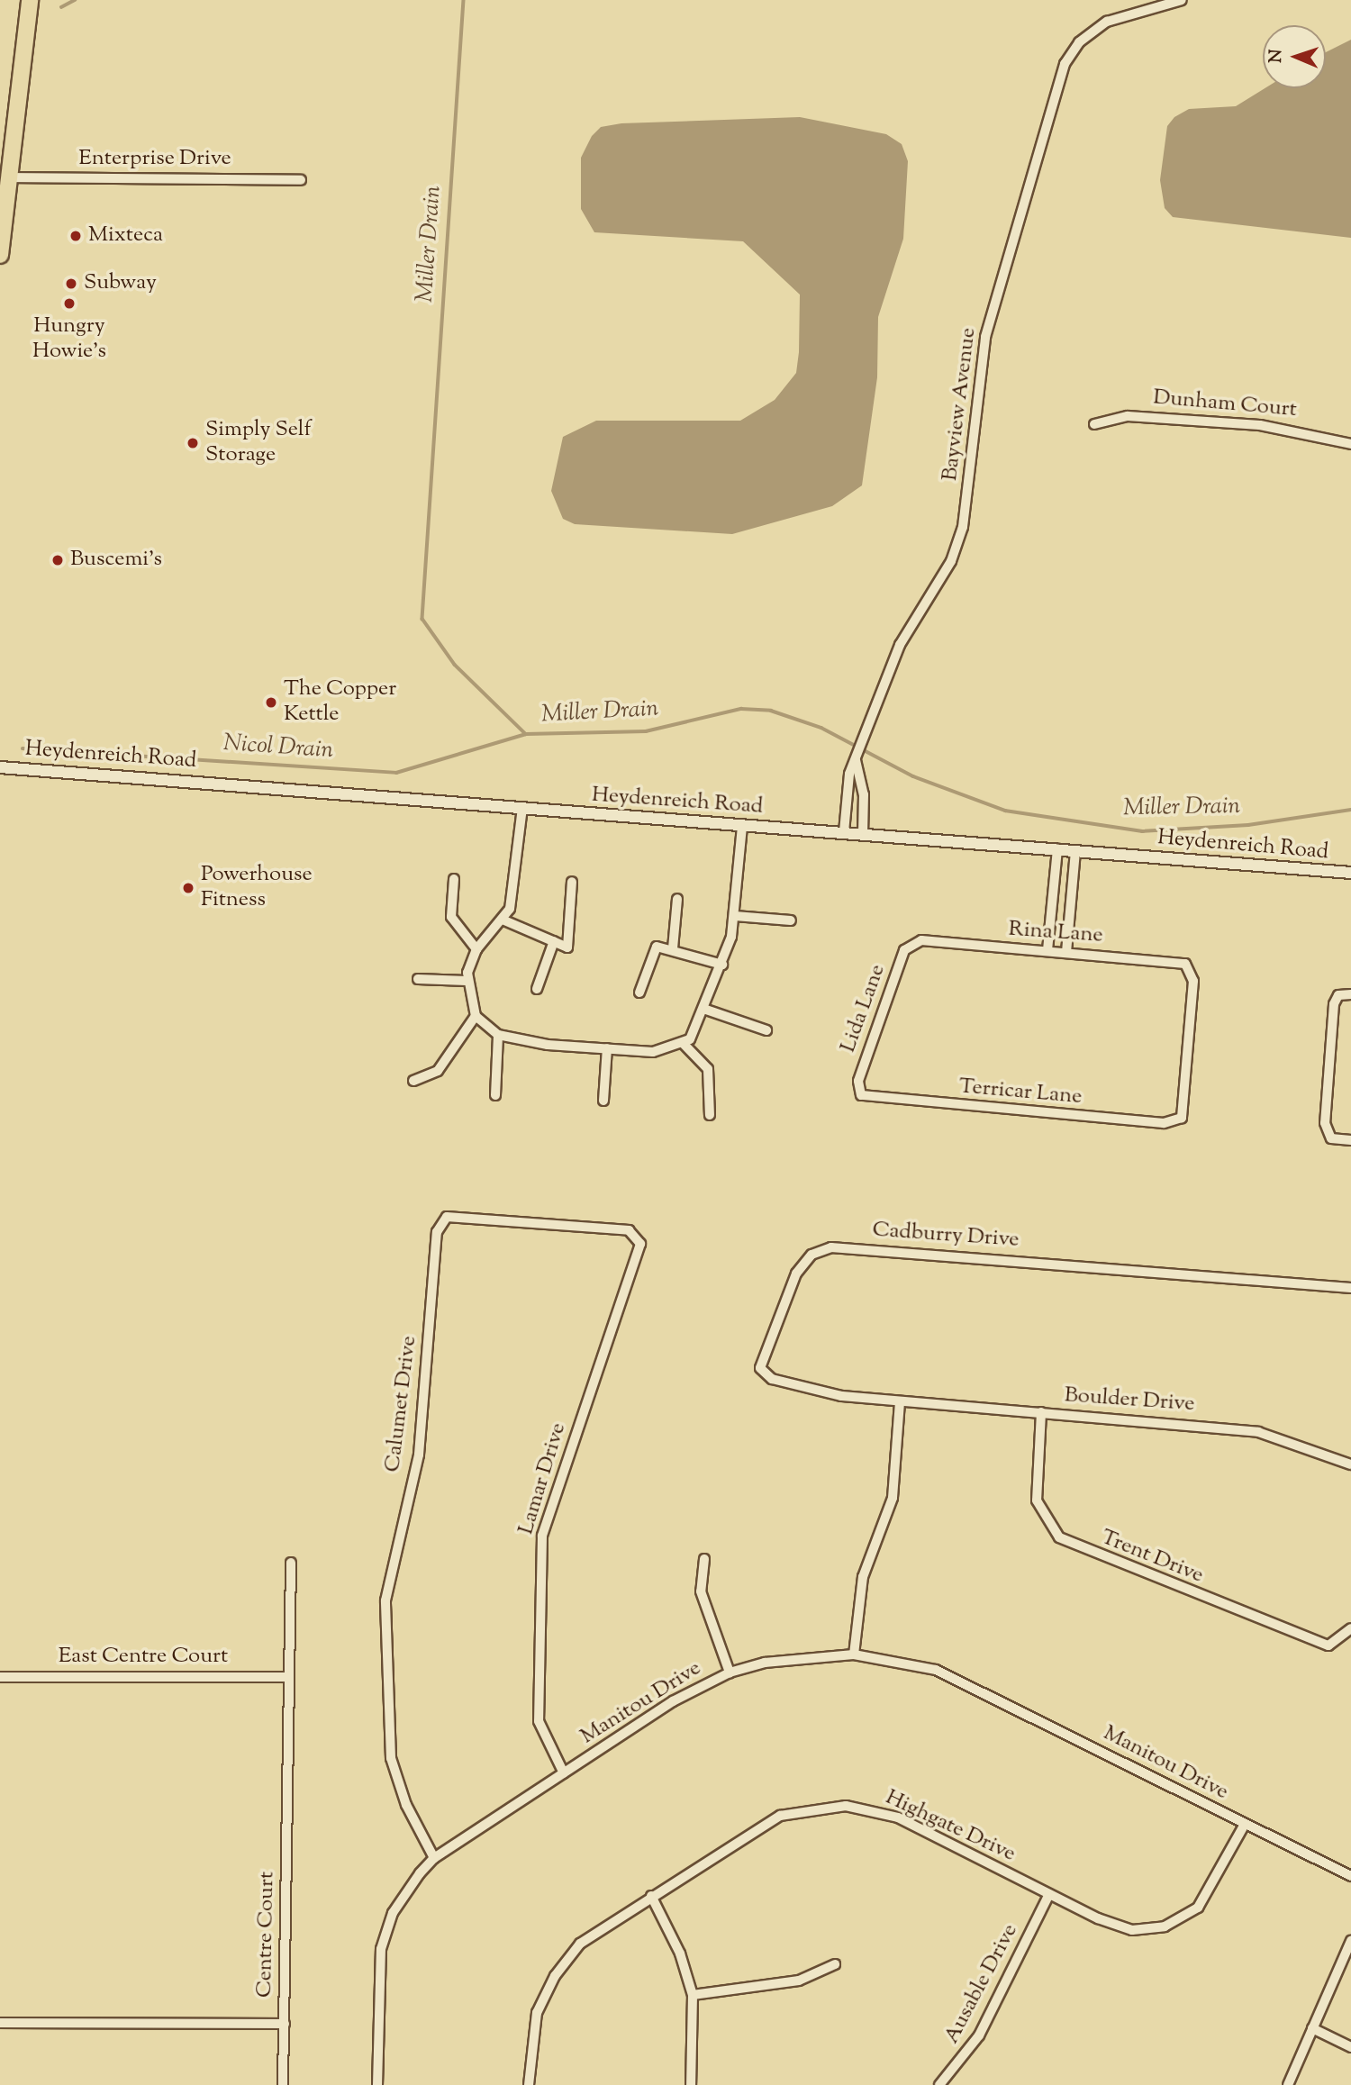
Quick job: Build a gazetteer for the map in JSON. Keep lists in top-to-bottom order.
{
  "streets": {
    "street": [
      "Enterprise Drive",
      "Bayview Avenue",
      "Dunham Court",
      "Heydenreich Road",
      "Rina Lane",
      "Lida Lane",
      "Terricar Lane",
      "Cadburry Drive",
      "Boulder Drive",
      "Calumet Drive",
      "Lamar Drive",
      "Trent Drive",
      "East Centre Court",
      "Manitou Drive",
      "Highgate Drive",
      "Centre Court",
      "Ausable Drive"
    ]
  },
  "crossings": [
    ["Bayview Avenue", "Heydenreich Road"],
    ["Rina Lane", "Lida Lane"],
    ["Rina Lane", "Terricar Lane"],
    ["Lida Lane", "Terricar Lane"],
    ["Cadburry Drive", "Boulder Drive"],
    ["Boulder Drive", "Trent Drive"],
    ["Calumet Drive", "Lamar Drive"],
    ["Calumet Drive", "Manitou Drive"],
    ["Lamar Drive", "Manitou Drive"],
    ["East Centre Court", "Centre Court"],
    ["Manitou Drive", "Highgate Drive"],
    ["Highgate Drive", "Ausable Drive"]
  ],
  "water": ["Miller Drain", "Nicol Drain"],
  "places": [
    "Mixteca",
    "Subway",
    "Hungry Howie's",
    "Simply Self Storage",
    "Buscemi's",
    "The Copper Kettle",
    "Powerhouse Fitness"
  ],
  "north": "left"
}
